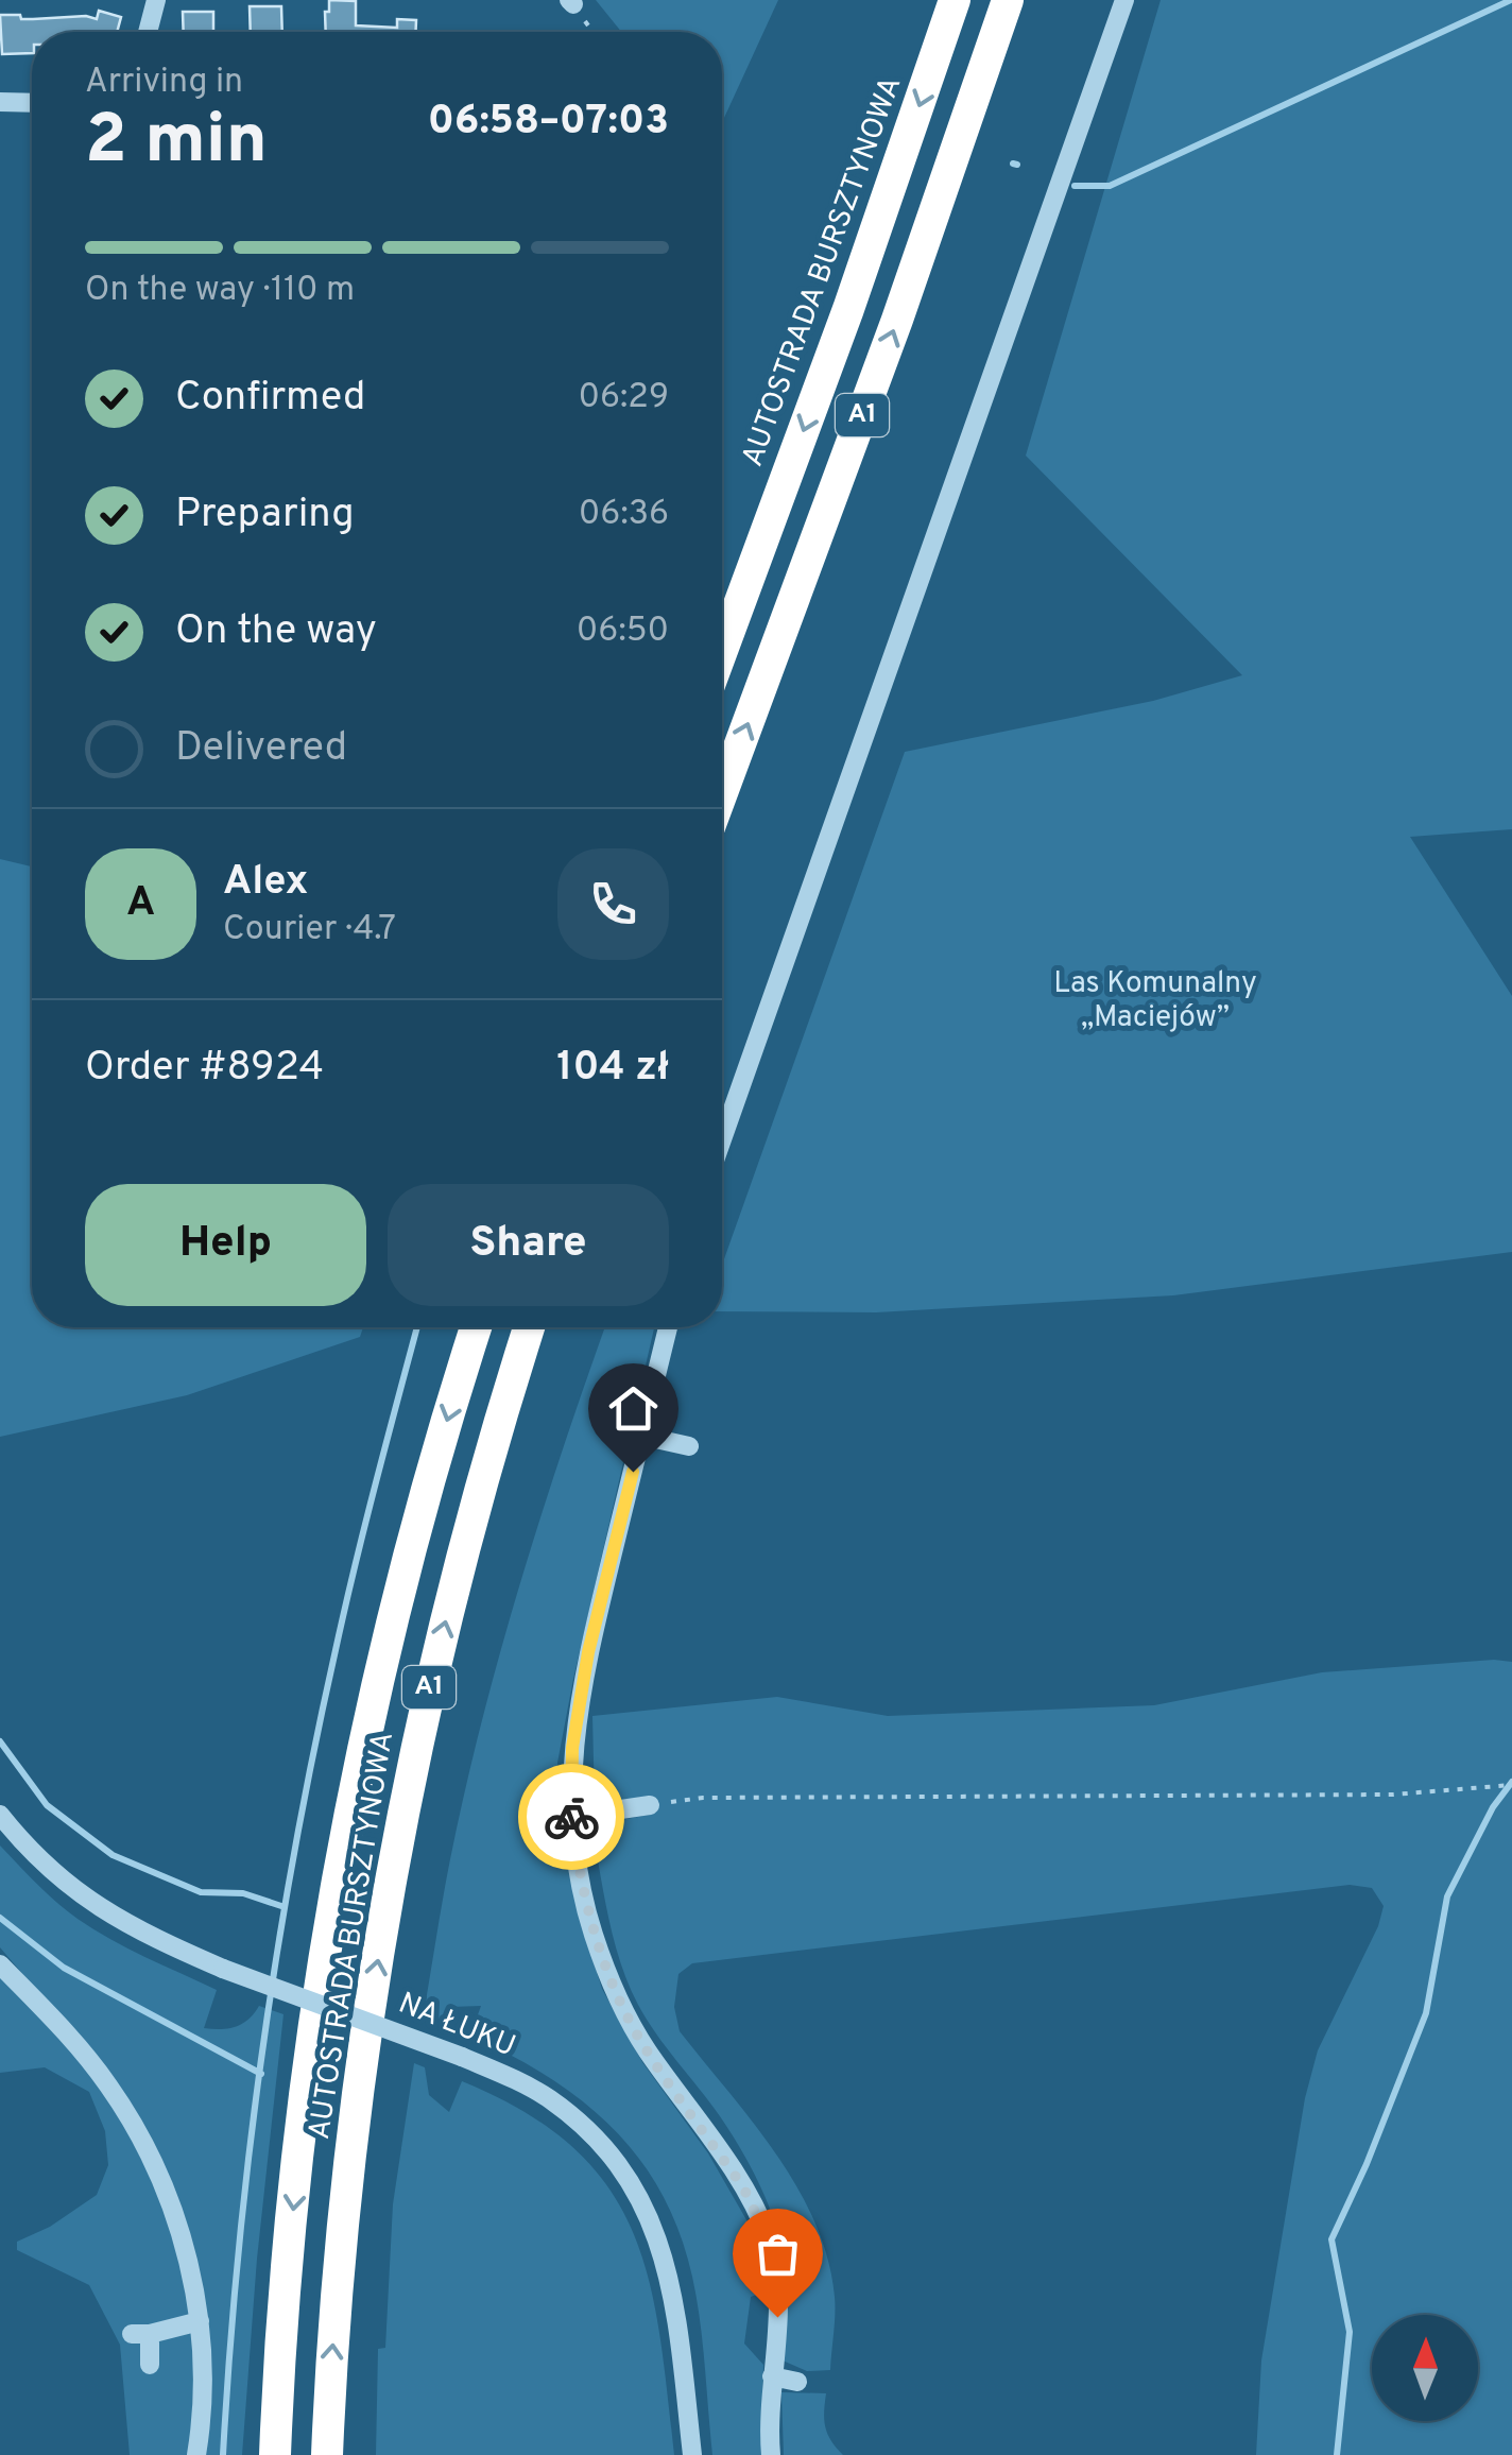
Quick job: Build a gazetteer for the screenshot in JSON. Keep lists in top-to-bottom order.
{
  "streets": {
    "highway": ["AUTOSTRADA BURSZTYNOWA", "A1"],
    "street": ["NA ŁUKU"]
  },
  "parks": ["Las Komunalny „Maciejów”"],
  "north": "top",
  "page": {
    "heading": ["2 min", "Arriving in", "06:58–07:03"],
    "panel": [
      "Alex",
      "Courier · 4.7",
      "Order #8924",
      "104 zł"
    ],
    "bar": "On the way · 110 m",
    "list": [
      ["Confirmed", "06:29"],
      ["Preparing", "06:36"],
      ["On the way", "06:50"],
      "Delivered"
    ],
    "round": "A",
    "buttons": ["Help", "Share"]
  }
}
